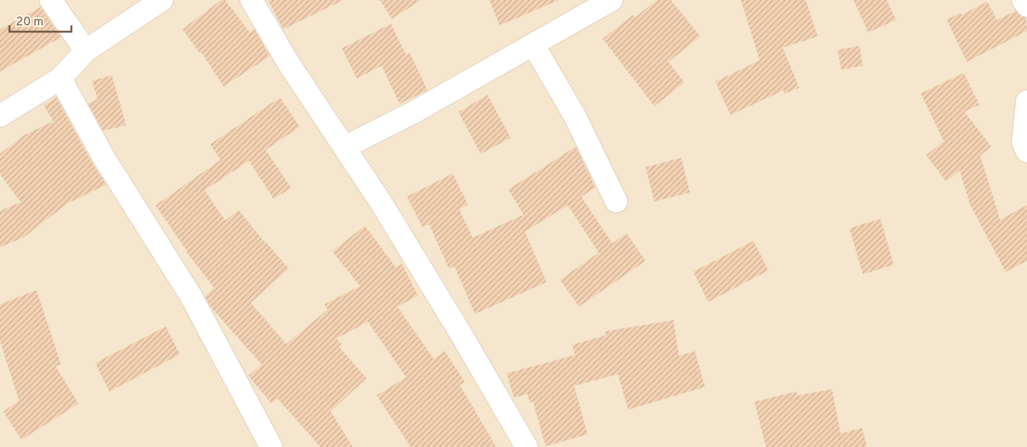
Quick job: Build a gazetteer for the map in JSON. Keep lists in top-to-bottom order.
{
  "scale_bar": "20 m"
}
